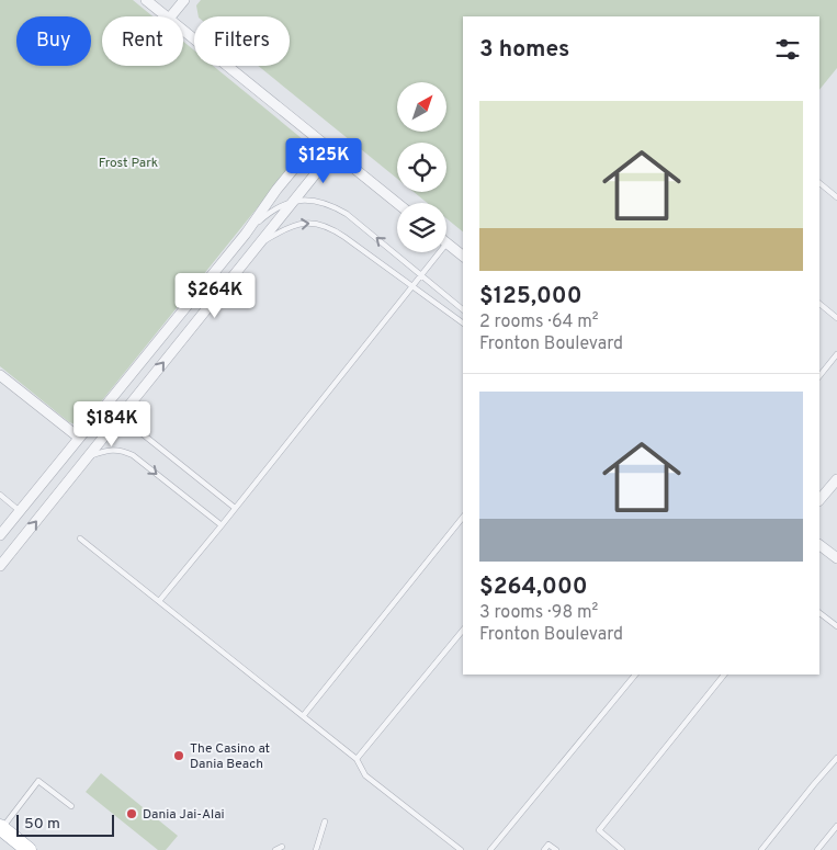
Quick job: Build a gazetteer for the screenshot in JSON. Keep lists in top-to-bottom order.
{
  "parks": ["Frost Park"],
  "places": ["The Casino at Dania Beach", "Dania Jai-Alai"],
  "scale_bar": "50 m",
  "north": "top right",
  "page": {
    "chip": ["Buy", "Rent", "Filters"],
    "heading": "3 homes",
    "list": [
      {
        "name": "$125,000",
        "note": "2 rooms · 64 m² · Fronton Boulevard"
      },
      {
        "name": "$264,000",
        "note": "3 rooms · 98 m² · Fronton Boulevard"
      }
    ],
    "price": ["$125K", "$264K", "$184K"],
    "scale": "50 m"
  }
}
